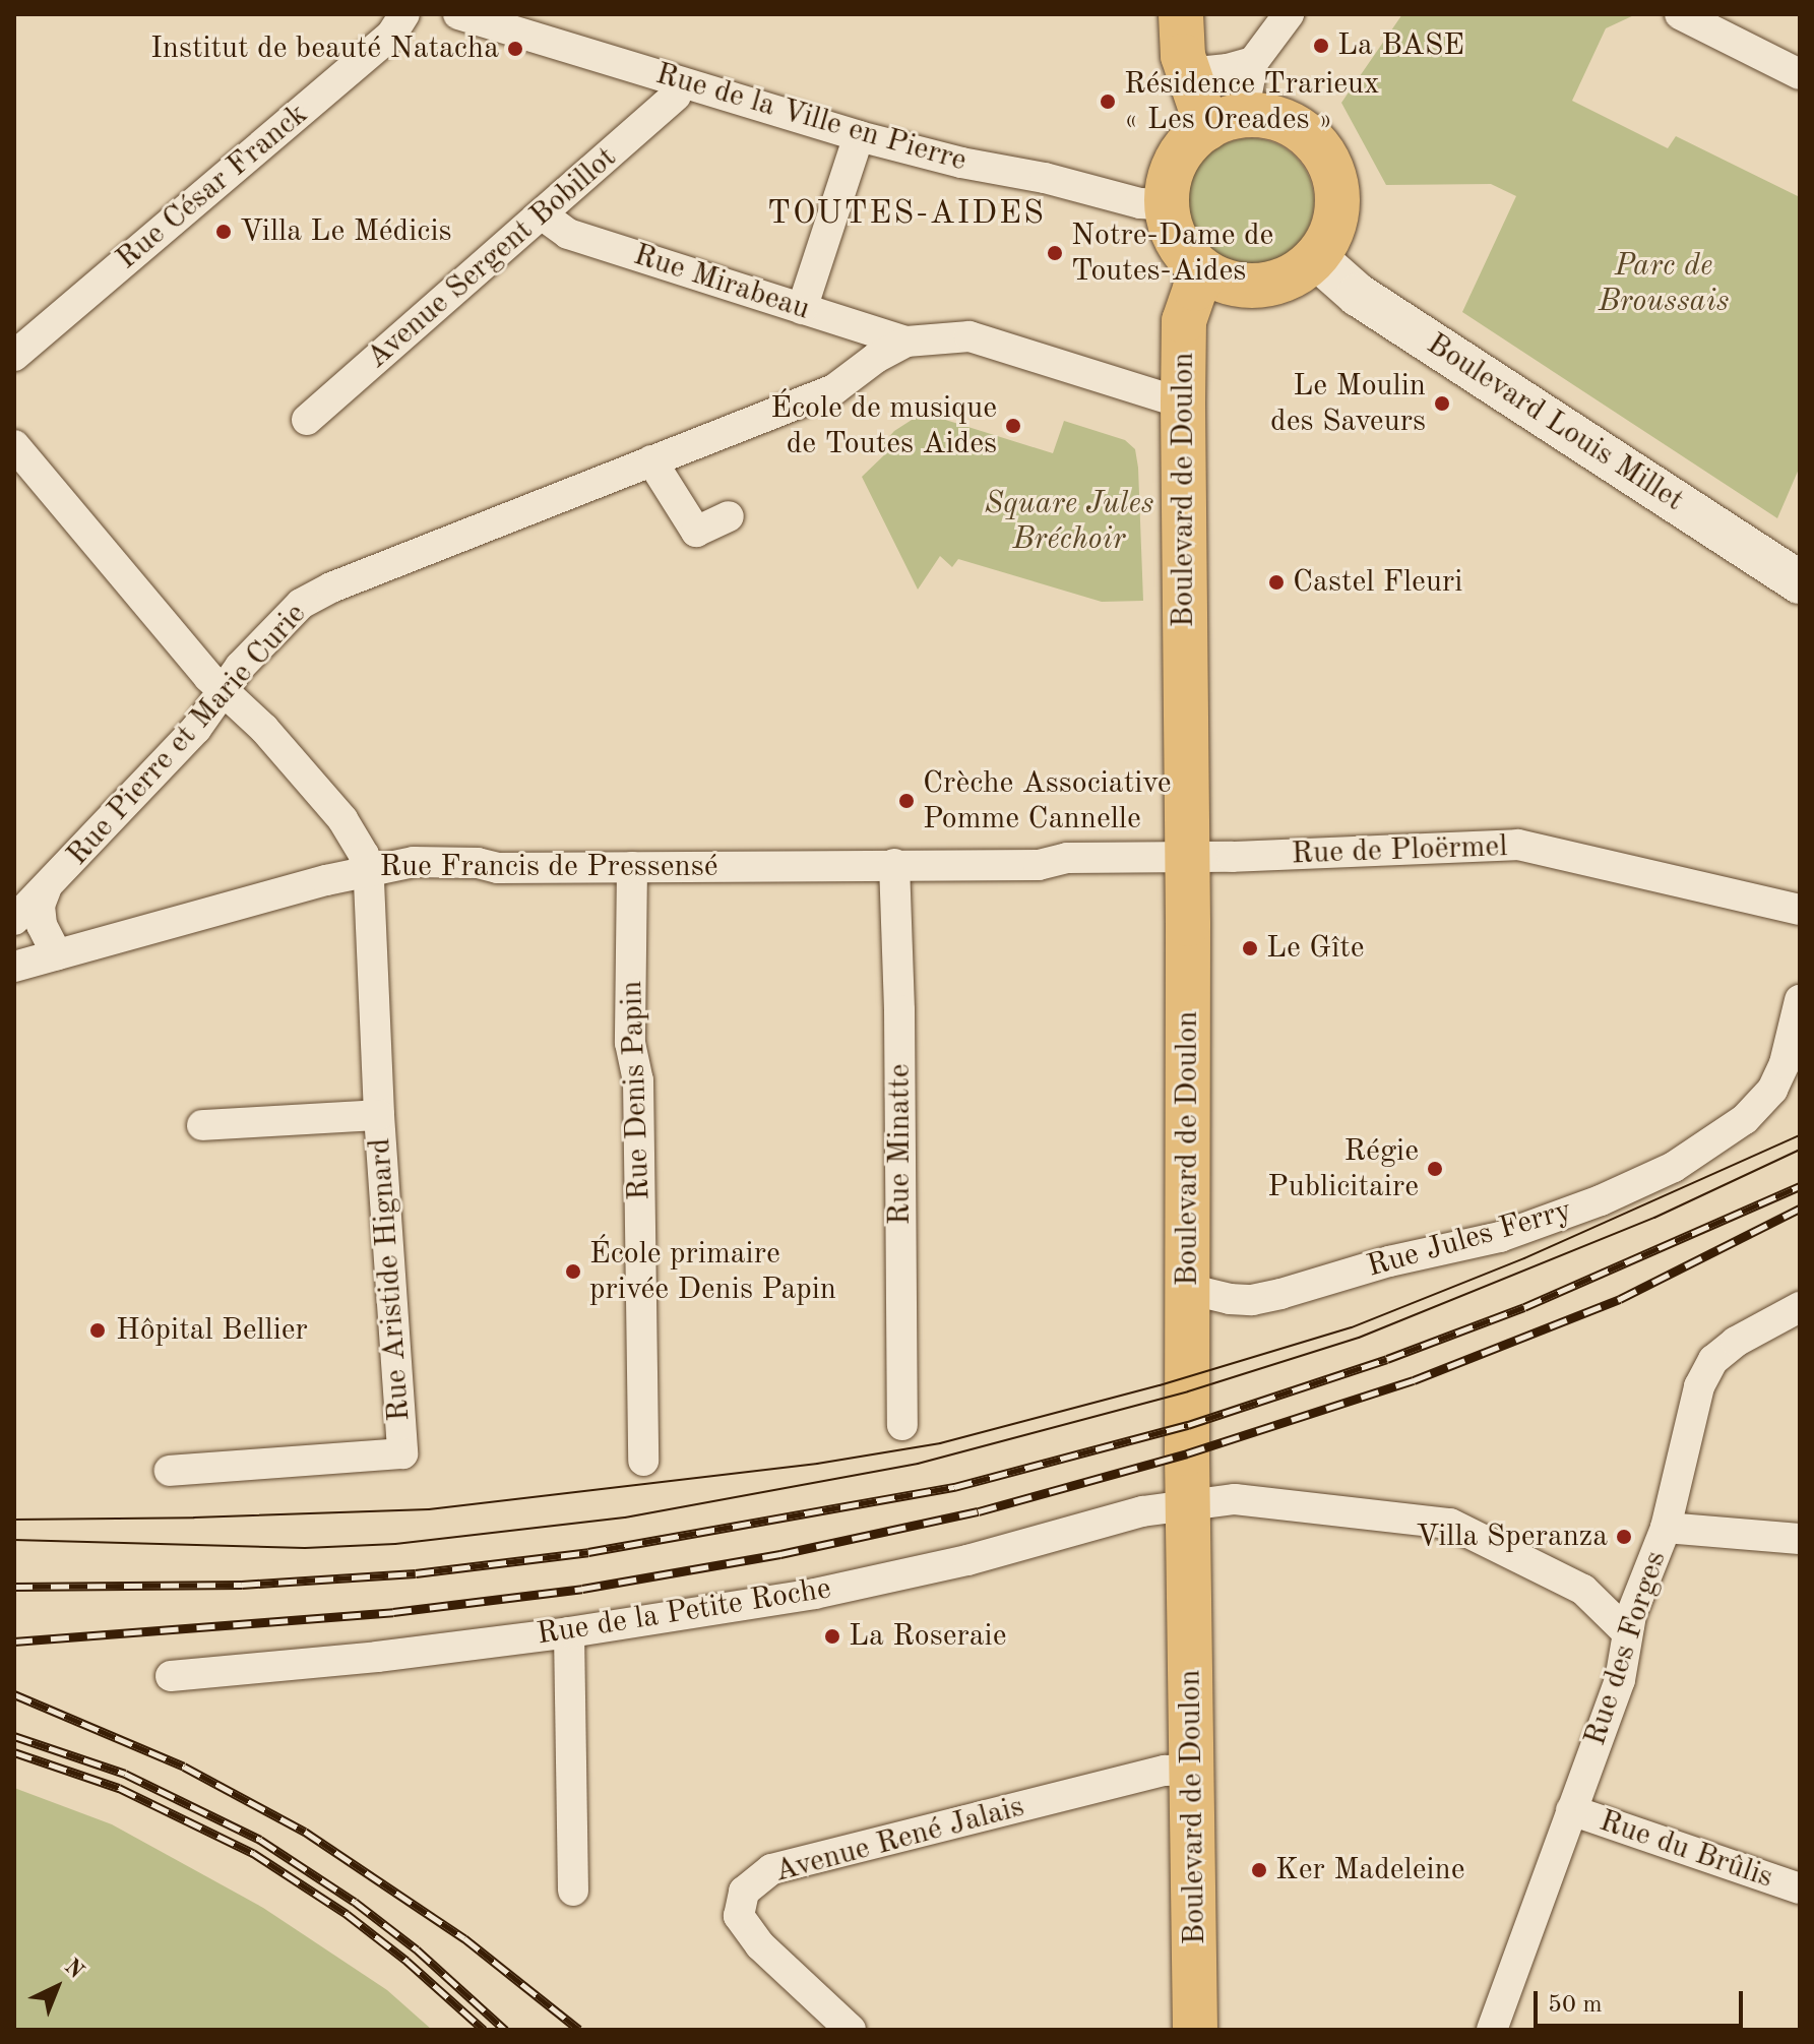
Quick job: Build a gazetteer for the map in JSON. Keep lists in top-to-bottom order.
{
  "streets": {
    "main road": ["Boulevard de Doulon"],
    "street": [
      "Rue de la Ville en Pierre",
      "Rue César Franck",
      "Avenue Sergent Bobillot",
      "Rue Mirabeau",
      "Boulevard Louis Millet",
      "Rue Pierre et Marie Curie",
      "Rue de Ploërmel",
      "Rue Francis de Pressensé",
      "Rue Denis Papin",
      "Rue Minatte",
      "Rue Jules Ferry",
      "Rue Aristide Hignard",
      "Rue de la Petite Roche",
      "Rue des Forges",
      "Avenue René Jalais",
      "Rue du Brûlis"
    ]
  },
  "crossings": [
    ["Rue de la Ville en Pierre", "Boulevard Louis Millet"],
    ["Rue de la Ville en Pierre", "Boulevard de Doulon"],
    ["Avenue Sergent Bobillot", "Rue Mirabeau"],
    ["Rue Mirabeau", "Rue Pierre et Marie Curie"],
    ["Boulevard Louis Millet", "Boulevard de Doulon"],
    ["Boulevard de Doulon", "Rue de Ploërmel"],
    ["Boulevard de Doulon", "Rue Francis de Pressensé"],
    ["Boulevard de Doulon", "Rue Jules Ferry"],
    ["Boulevard de Doulon", "Rue de la Petite Roche"],
    ["Boulevard de Doulon", "Avenue René Jalais"],
    ["Rue Pierre et Marie Curie", "Rue Francis de Pressensé"],
    ["Rue de Ploërmel", "Rue Francis de Pressensé"],
    ["Rue Francis de Pressensé", "Rue Denis Papin"],
    ["Rue Francis de Pressensé", "Rue Minatte"],
    ["Rue Francis de Pressensé", "Rue Aristide Hignard"],
    ["Rue de la Petite Roche", "Rue des Forges"],
    ["Rue des Forges", "Rue du Brûlis"]
  ],
  "districts": ["TOUTES-AIDES"],
  "parks": ["Parc de Broussais", "Square Jules Bréchoir"],
  "places": [
    "La BASE",
    "Institut de beauté Natacha",
    "Résidence Trarieux « Les Oreades »",
    "Villa Le Médicis",
    "Notre-Dame de Toutes-Aides",
    "Le Moulin des Saveurs",
    "École de musique de Toutes Aides",
    "Castel Fleuri",
    "Crèche Associative Pomme Cannelle",
    "Le Gîte",
    "Régie Publicitaire",
    "École primaire privée Denis Papin",
    "Hôpital Bellier",
    "Villa Speranza",
    "La Roseraie",
    "Ker Madeleine"
  ],
  "scale_bar": "50 m",
  "north": "top right"
}
